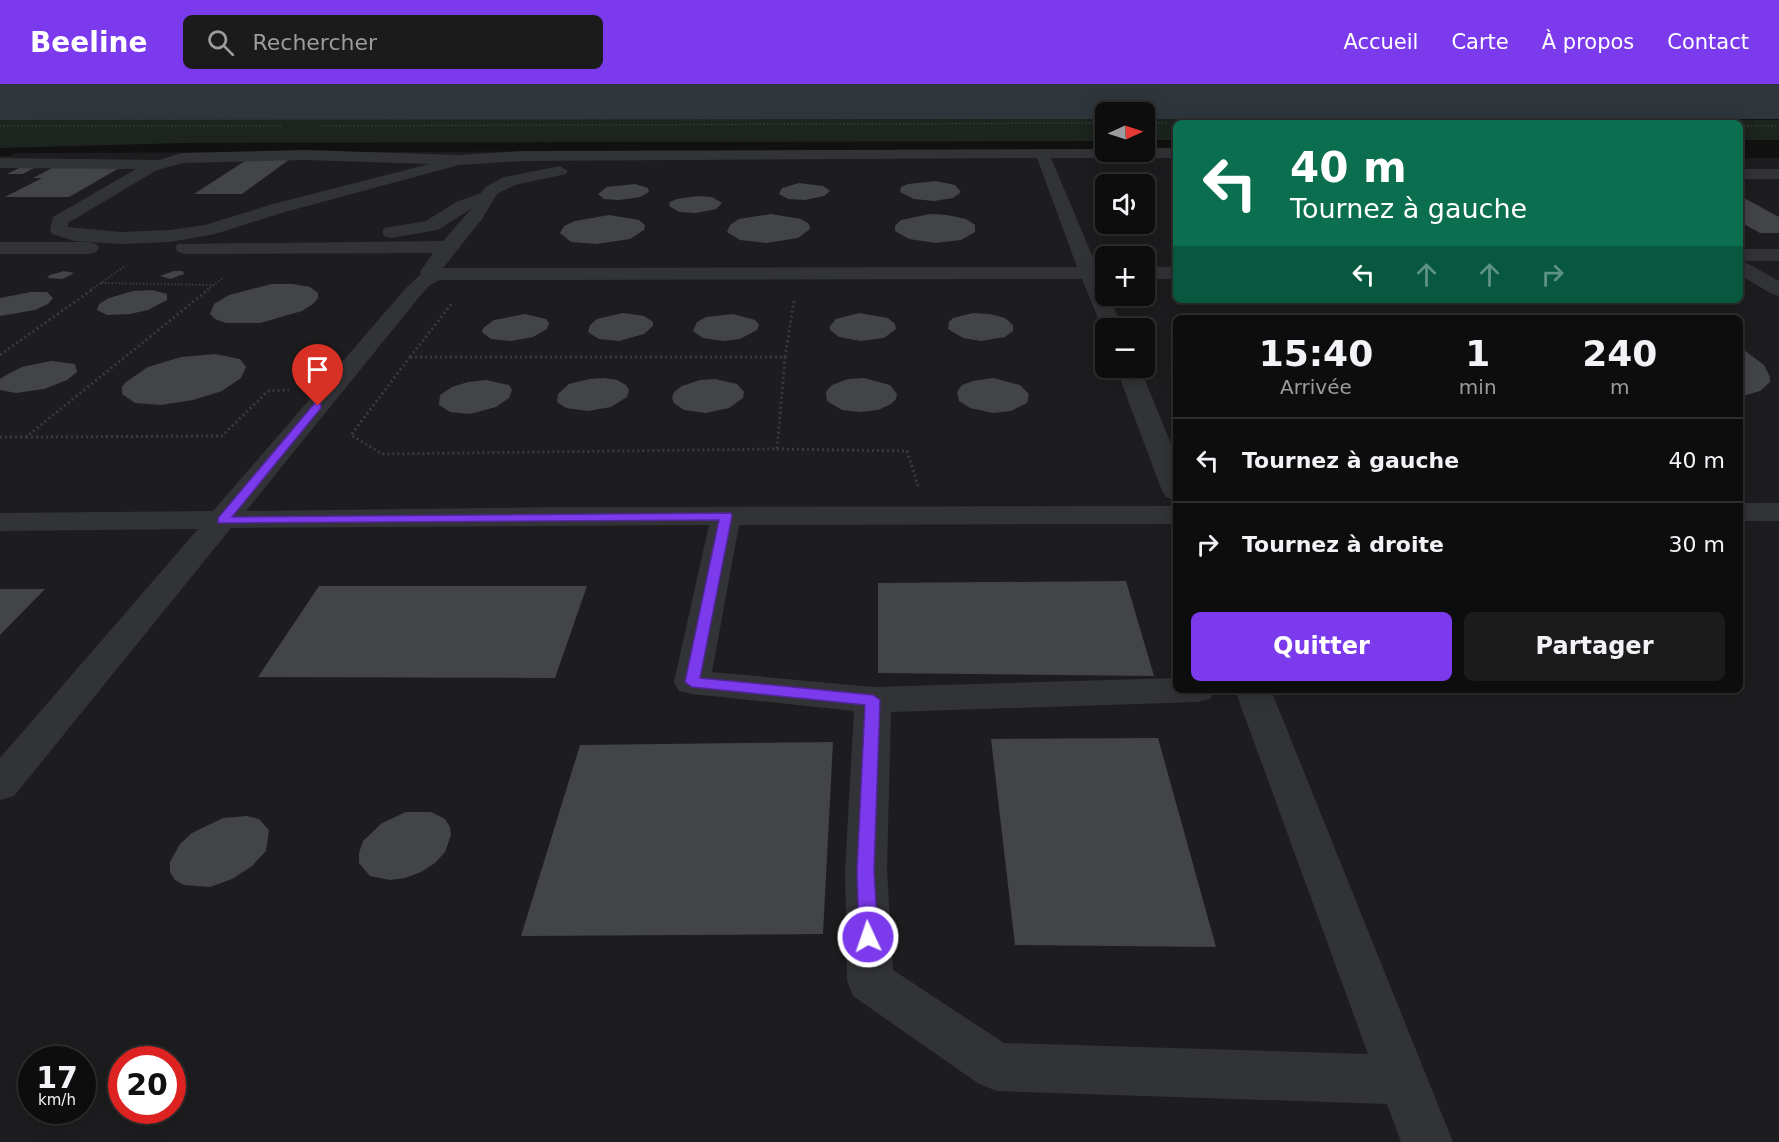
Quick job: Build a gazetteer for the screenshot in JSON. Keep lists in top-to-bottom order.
{
  "north": "right",
  "page": {
    "header": "Beeline",
    "search": "Rechercher",
    "nav": [
      "Accueil",
      "Carte",
      "À propos",
      "Contact"
    ],
    "map_buttons": ["+", "−"],
    "turn": ["40 m", "Tournez à gauche"],
    "eta": [
      "15:40",
      "Arrivée",
      "1",
      "min",
      "240",
      "m"
    ],
    "list": [
      {
        "name": "Tournez à gauche",
        "value": "40 m"
      },
      {
        "name": "Tournez à droite",
        "value": "30 m"
      }
    ],
    "buttons": ["Quitter", "Partager"],
    "speed": "17 km/h",
    "limit": "20"
  }
}
